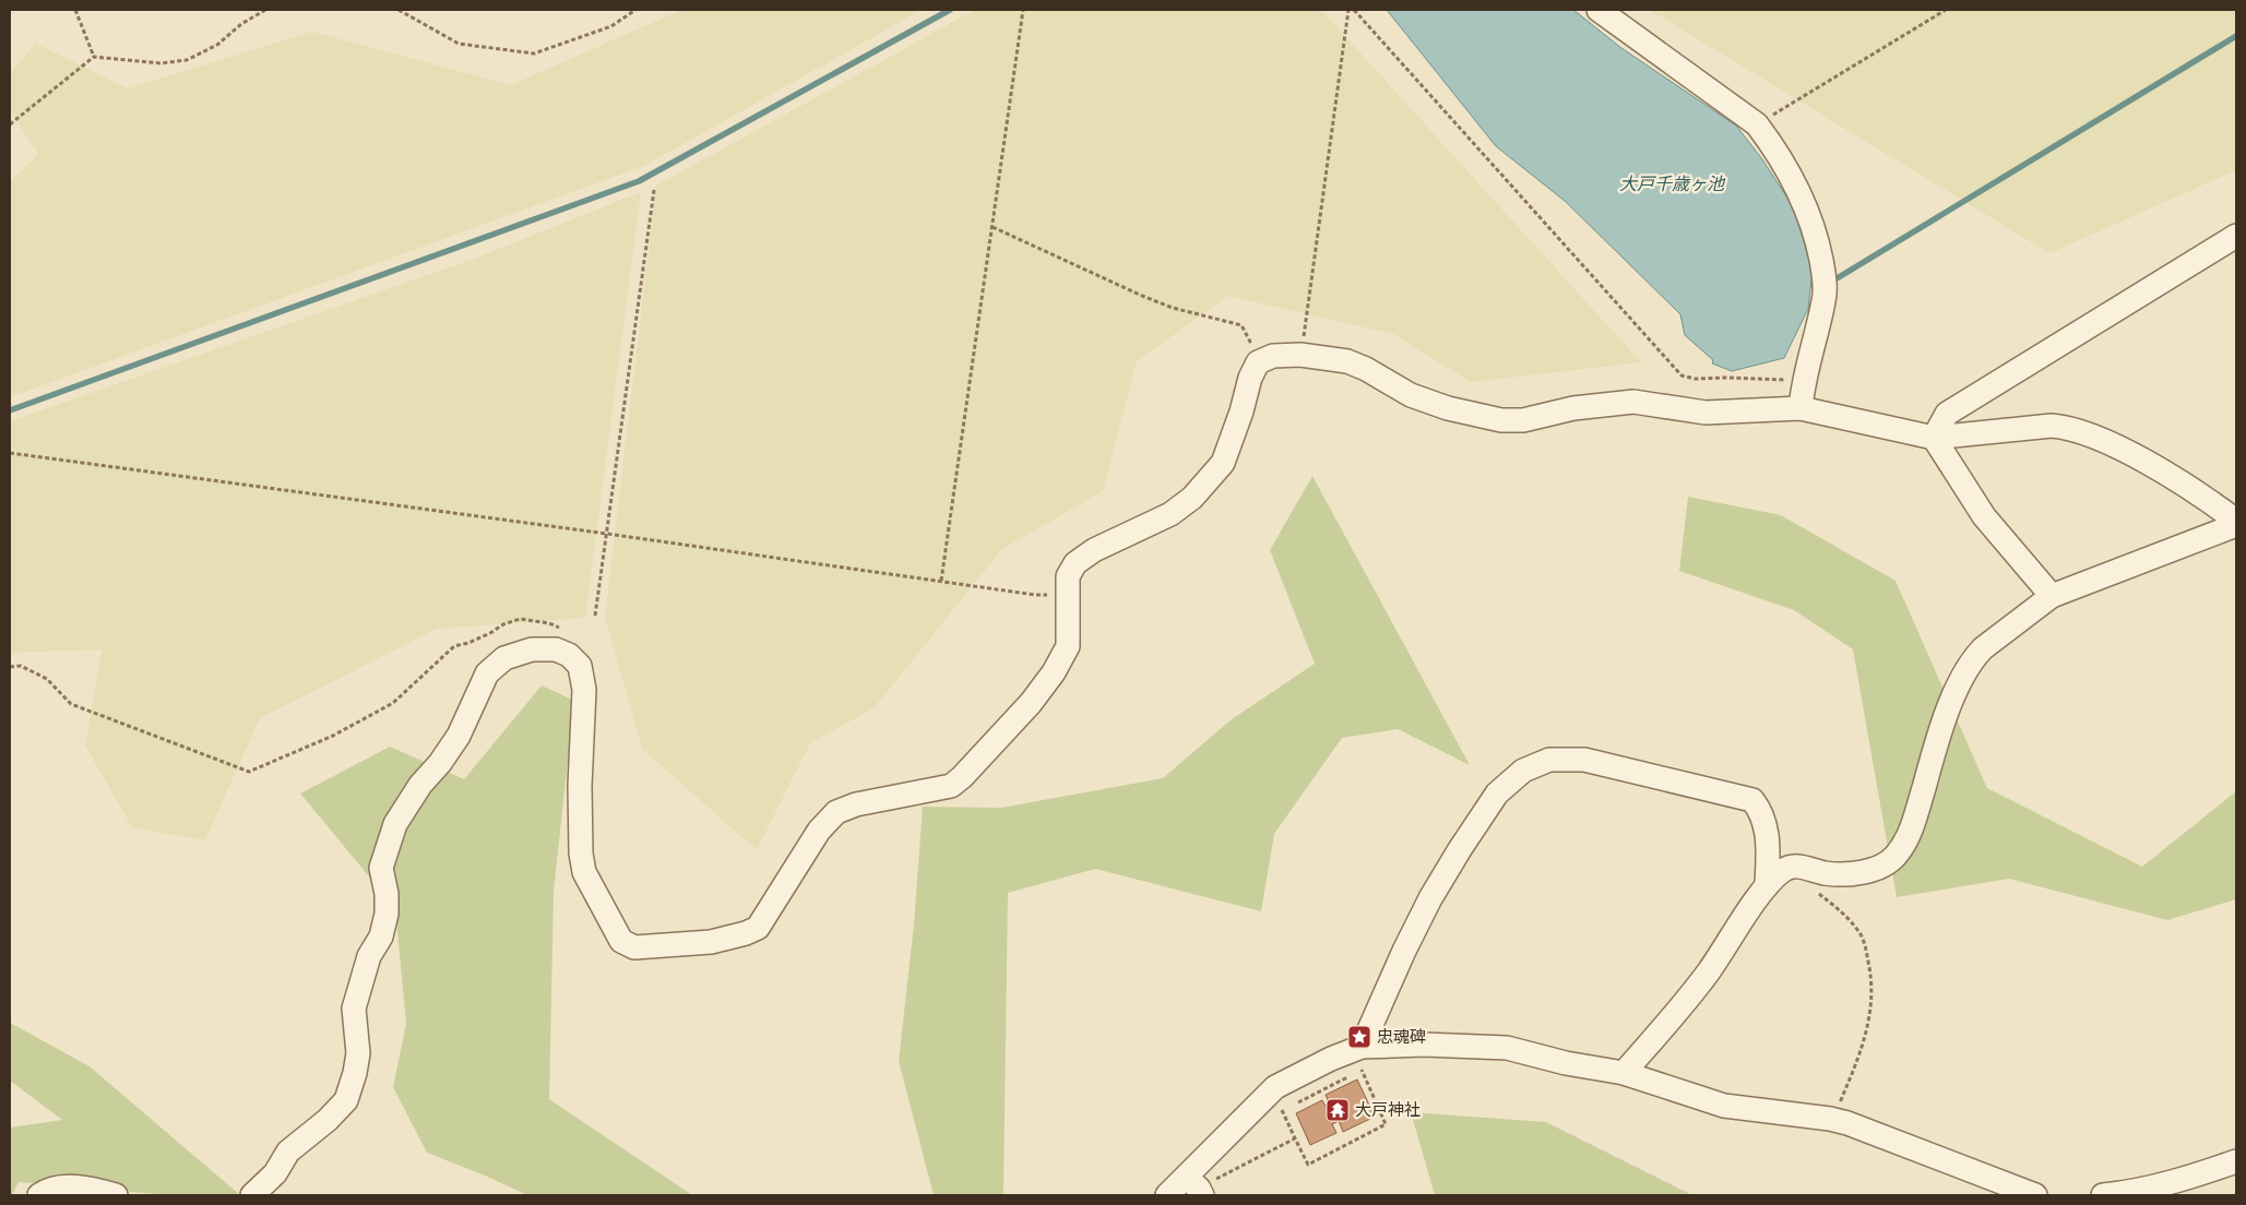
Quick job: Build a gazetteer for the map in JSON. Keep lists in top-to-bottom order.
{
  "water": ["大戸千歳ヶ池"],
  "places": {
    "place": ["忠魂碑"],
    "temple": ["大戸神社"]
  }
}
